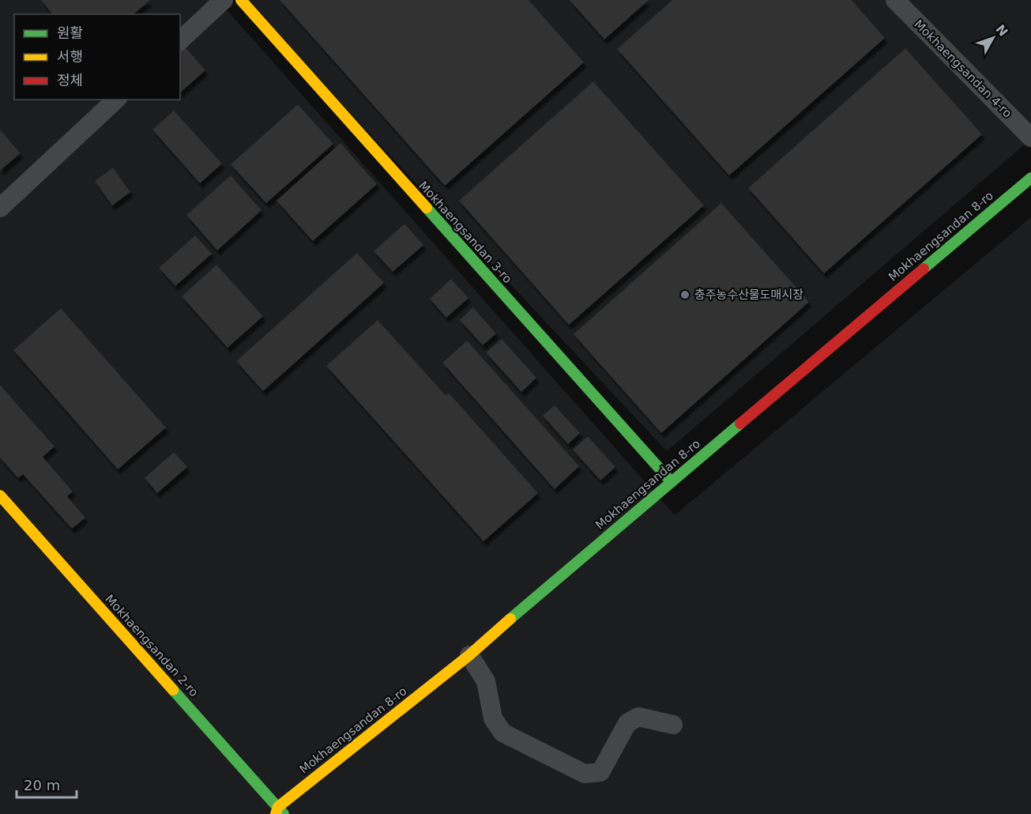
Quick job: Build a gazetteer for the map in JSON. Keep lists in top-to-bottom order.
{
  "streets": {
    "street": [
      "Mokhaengsandan 4-ro",
      "Mokhaengsandan 3-ro",
      "Mokhaengsandan 8-ro",
      "Mokhaengsandan 2-ro"
    ]
  },
  "crossings": [
    ["Mokhaengsandan 3-ro", "Mokhaengsandan 8-ro"],
    ["Mokhaengsandan 8-ro", "Mokhaengsandan 2-ro"]
  ],
  "places": ["충주농수산물도매시장"],
  "legend": ["원활", "서행", "정체"],
  "scale_bar": "20 m",
  "north": "top right"
}
